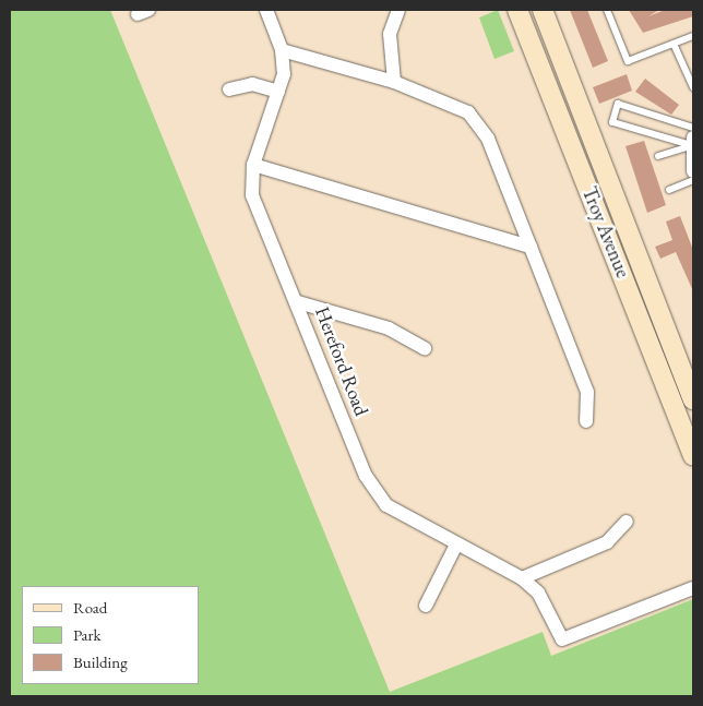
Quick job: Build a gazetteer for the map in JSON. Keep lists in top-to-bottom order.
{
  "streets": {
    "main road": ["Troy Avenue"],
    "street": ["Hereford Road"]
  },
  "legend": ["Road", "Park", "Building"]
}
